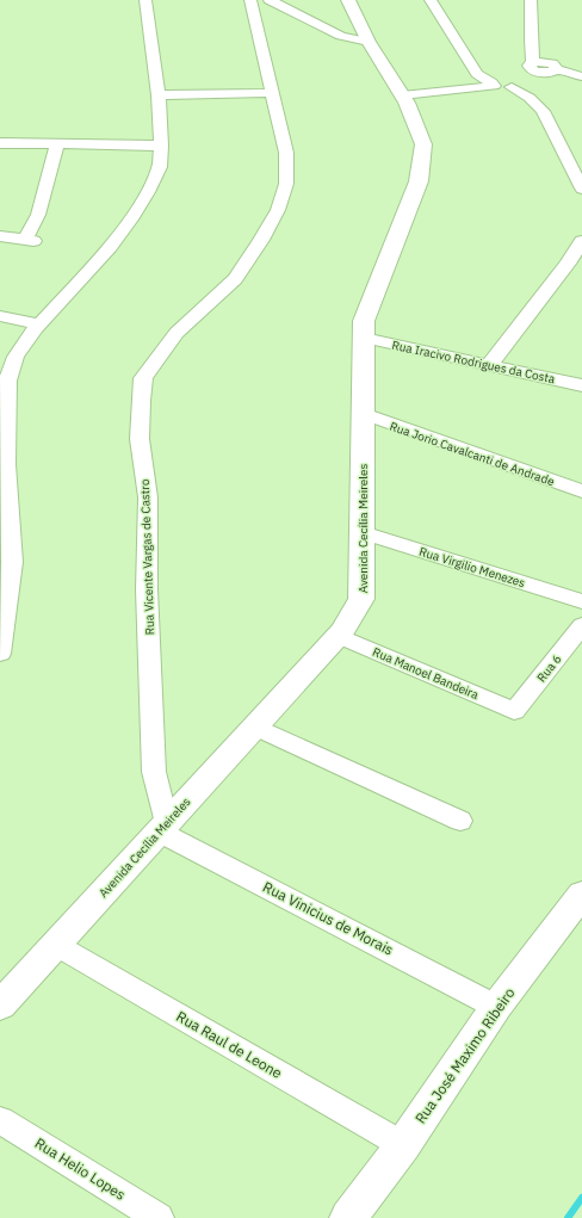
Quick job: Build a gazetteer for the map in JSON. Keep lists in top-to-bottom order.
{
  "streets": {
    "street": [
      "Rua Iracivo Rodrigues da Costa",
      "Rua Jorio Cavalcanti de Andrade",
      "Avenida Cecília Meireles",
      "Rua Vicente Vargas de Castro",
      "Rua Virgilio Menezes",
      "Rua 6",
      "Rua Manoel Bandeira",
      "Rua Vinicius de Morais",
      "Rua Raul de Leone",
      "Rua José Maximo Ribeiro",
      "Rua Helio Lopes"
    ]
  },
  "crossings": [
    ["Rua Iracivo Rodrigues da Costa", "Avenida Cecília Meireles"],
    ["Rua Jorio Cavalcanti de Andrade", "Avenida Cecília Meireles"],
    ["Avenida Cecília Meireles", "Rua Vicente Vargas de Castro"],
    ["Avenida Cecília Meireles", "Rua Virgilio Menezes"],
    ["Avenida Cecília Meireles", "Rua Manoel Bandeira"],
    ["Avenida Cecília Meireles", "Rua Vinicius de Morais"],
    ["Avenida Cecília Meireles", "Rua Raul de Leone"],
    ["Rua Vicente Vargas de Castro", "Rua Vinicius de Morais"],
    ["Rua 6", "Rua Manoel Bandeira"],
    ["Rua Vinicius de Morais", "Rua José Maximo Ribeiro"],
    ["Rua Raul de Leone", "Rua José Maximo Ribeiro"]
  ]
}
